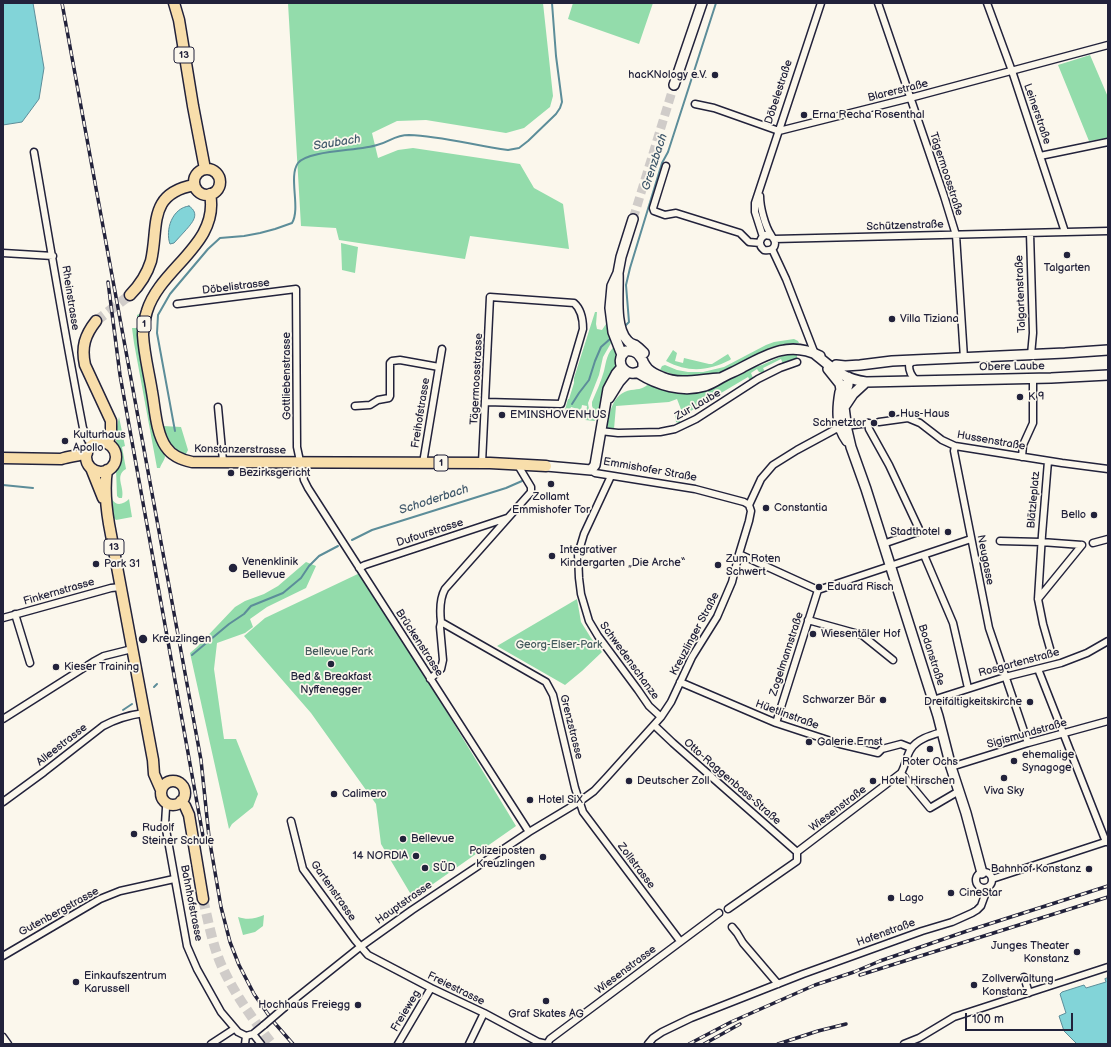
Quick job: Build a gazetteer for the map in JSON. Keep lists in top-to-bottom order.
{
  "streets": {
    "main road": [
      "13",
      "1",
      "Obere Laube",
      "Konstanzerstrasse",
      "Emmishofer Straße",
      "Bodanstraße"
    ],
    "street": [
      "Blarerstraße",
      "Döbelestraße",
      "Leinerstraße",
      "Tägermoosstraße",
      "Schützenstraße",
      "Döbelistrasse",
      "Talgartenstraße",
      "Rheinstrasse",
      "Gottliebenstrasse",
      "Tägermoosstrasse",
      "Zur Laube",
      "Freihofstrasse",
      "Hussenstraße",
      "Blätzleplatz",
      "Dufourstrasse",
      "Neugasse",
      "Finkernstrasse",
      "Kreuzlinger Straße",
      "Brückenstrasse",
      "Zogelmannstraße",
      "Schwedenschanze",
      "Rosgartenstraße",
      "Hüetlinstraße",
      "Grenzstrasse",
      "Sigismundstraße",
      "Alleestrasse",
      "Otto-Raggenbass-Straße",
      "Wiesenstraße",
      "Zollstrasse",
      "Gartenstrasse",
      "Bahnhofstrasse",
      "Hauptstrasse",
      "Gutenbergstrasse",
      "Hafenstraße",
      "Wiesenstrasse",
      "Freiestrasse",
      "Freieweg"
    ]
  },
  "crossings": [
    ["13", "Rheinstrasse"],
    ["13", "Konstanzerstrasse"],
    ["13", "Finkernstrasse"],
    ["13", "Alleestrasse"],
    ["13", "Bahnhofstrasse"],
    ["Blarerstraße", "Döbelestraße"],
    ["Blarerstraße", "Leinerstraße"],
    ["Blarerstraße", "Tägermoosstraße"],
    ["Döbelestraße", "Schützenstraße"],
    ["Leinerstraße", "Schützenstraße"],
    ["Tägermoosstraße", "Schützenstraße"],
    ["Tägermoosstraße", "Obere Laube"],
    ["Schützenstraße", "Talgartenstraße"],
    ["Döbelistrasse", "Gottliebenstrasse"],
    ["Talgartenstraße", "Obere Laube"],
    ["Obere Laube", "Bodanstraße"],
    ["Gottliebenstrasse", "Konstanzerstrasse"],
    ["Gottliebenstrasse", "Brückenstrasse"],
    ["Tägermoosstrasse", "Konstanzerstrasse"],
    ["Freihofstrasse", "Konstanzerstrasse"],
    ["Hussenstraße", "Blätzleplatz"],
    ["Hussenstraße", "Neugasse"],
    ["Konstanzerstrasse", "Emmishofer Straße"],
    ["Konstanzerstrasse", "Brückenstrasse"],
    ["Emmishofer Straße", "Kreuzlinger Straße"],
    ["Emmishofer Straße", "Schwedenschanze"],
    ["Dufourstrasse", "Brückenstrasse"],
    ["Neugasse", "Rosgartenstraße"],
    ["Neugasse", "Sigismundstraße"],
    ["Kreuzlinger Straße", "Bodanstraße"],
    ["Kreuzlinger Straße", "Schwedenschanze"],
    ["Kreuzlinger Straße", "Hüetlinstraße"],
    ["Kreuzlinger Straße", "Otto-Raggenbass-Straße"],
    ["Kreuzlinger Straße", "Hauptstrasse"],
    ["Brückenstrasse", "Hauptstrasse"],
    ["Zogelmannstraße", "Hüetlinstraße"],
    ["Bodanstraße", "Rosgartenstraße"],
    ["Bodanstraße", "Sigismundstraße"],
    ["Bodanstraße", "Hafenstraße"],
    ["Grenzstrasse", "Zollstrasse"],
    ["Grenzstrasse", "Hauptstrasse"],
    ["Otto-Raggenbass-Straße", "Wiesenstraße"],
    ["Zollstrasse", "Hauptstrasse"],
    ["Zollstrasse", "Wiesenstrasse"],
    ["Gartenstrasse", "Hauptstrasse"],
    ["Gartenstrasse", "Freiestrasse"],
    ["Bahnhofstrasse", "Hauptstrasse"],
    ["Bahnhofstrasse", "Gutenbergstrasse"],
    ["Hauptstrasse", "Freiestrasse"],
    ["Wiesenstrasse", "Freiestrasse"],
    ["Freiestrasse", "Freieweg"]
  ],
  "water": ["Saubach", "Grenzbach", "Schoderbach"],
  "parks": ["Georg-Elser-Park", "Bellevue Park"],
  "places": [
    "hacKNology e.V.",
    "Erna Recha Rosenthal",
    "Talgarten",
    "Villa Tiziana",
    "K 9",
    "Hus-Haus",
    "EMINSHOVENHUS",
    "Schnetztor",
    "Kulturhaus Apollo",
    "Bezirksgericht",
    "Zollamt Emmishofer Tor",
    "Constantia",
    "Bello",
    "Stadthotel",
    "Integrativer Kindergarten „Die Arche“",
    "Park 31",
    "Zum Roten Schwert",
    "Venenklinik Bellevue",
    "Eduard Risch",
    "Wiesentäler Hof",
    "Kreuzlingen",
    "Bed & Breakfast Nyffenegger",
    "Kieser Training",
    "Schwarzer Bär",
    "Dreifaltigkeitskirche",
    "Galerie Ernst",
    "Roter Ochs",
    "ehemalige Synagoge",
    "Viva Sky",
    "Deutscher Zoll",
    "Hotel Hirschen",
    "Calimero",
    "Hotel SiX",
    "Rudolf Steiner Schule",
    "Bellevue",
    "14 NORD|A",
    "Polizeiposten Kreuzlingen",
    "SÜD",
    "Bahnhof Konstanz",
    "CineStar",
    "Lago",
    "Junges Theater Konstanz",
    "Einkaufszentrum Karussell",
    "Zollverwaltung Konstanz",
    "Graf Skates AG",
    "Hochhaus Freiegg"
  ],
  "scale_bar": "100 m"
}
